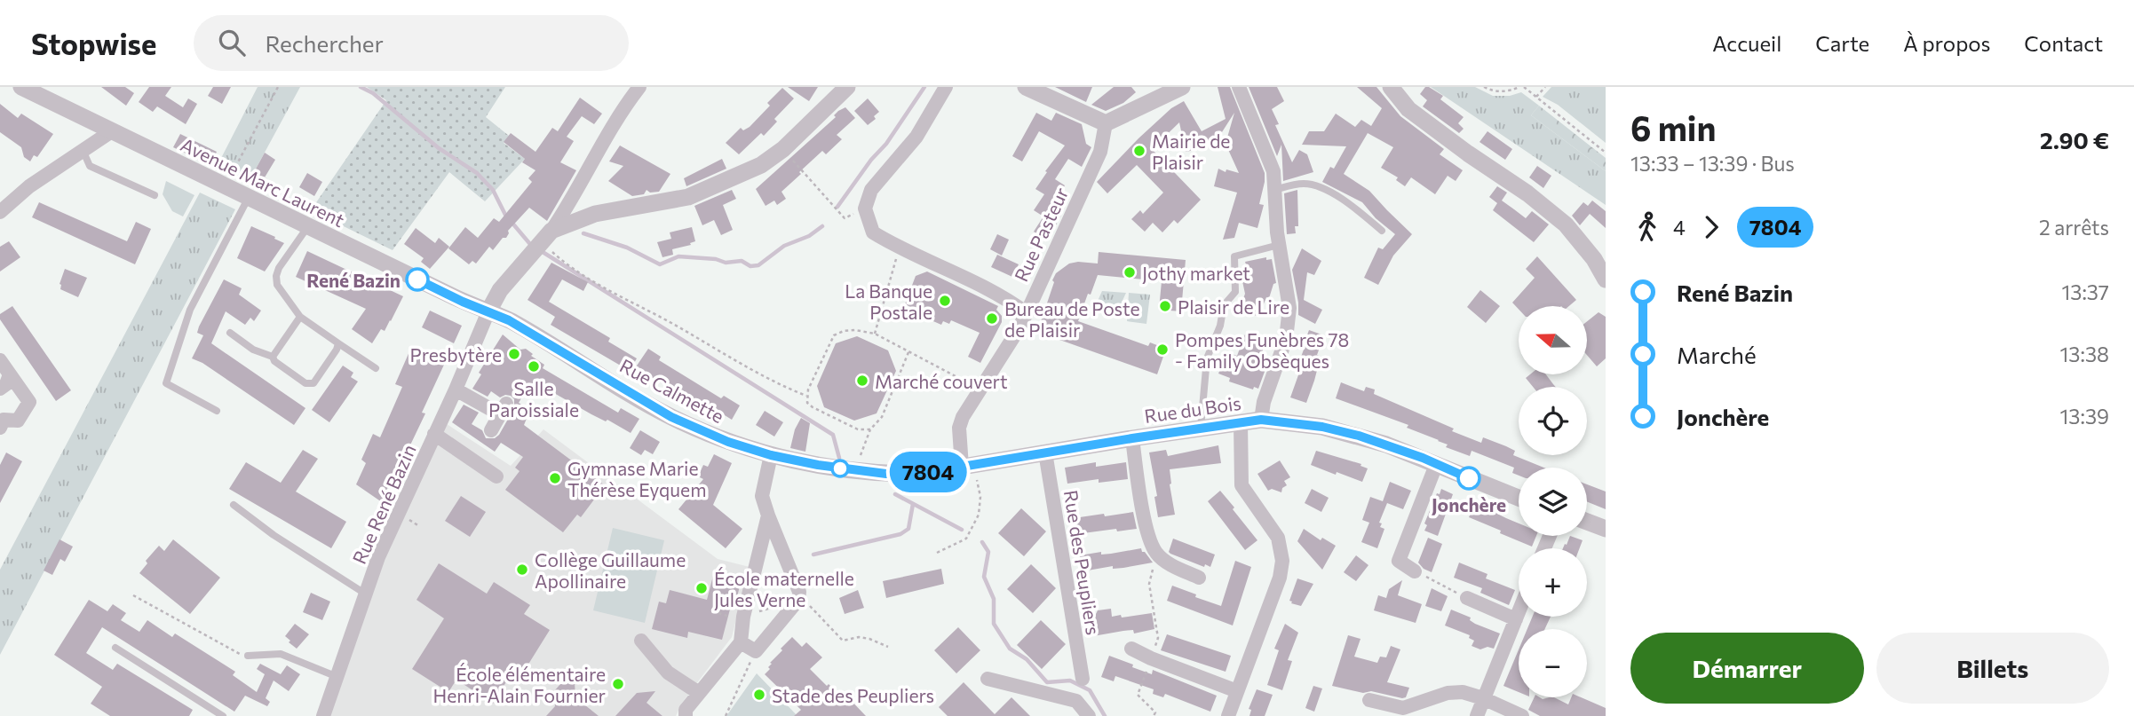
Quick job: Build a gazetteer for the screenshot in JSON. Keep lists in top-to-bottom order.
{
  "streets": {
    "street": [
      "Avenue Marc Laurent",
      "Rue Pasteur",
      "Rue Calmette",
      "Rue du Bois",
      "Rue René Bazin",
      "Rue des Peupliers"
    ]
  },
  "crossings": [
    ["Avenue Marc Laurent", "Rue Calmette"],
    ["Avenue Marc Laurent", "Rue René Bazin"],
    ["Rue Pasteur", "Rue Calmette"],
    ["Rue Pasteur", "Rue du Bois"],
    ["Rue Calmette", "Rue du Bois"],
    ["Rue Calmette", "Rue René Bazin"],
    ["Rue du Bois", "Rue des Peupliers"]
  ],
  "places": [
    "Mairie de Plaisir",
    "Jothy market",
    "René Bazin",
    "La Banque Postale",
    "Plaisir de Lire",
    "Bureau de Poste de Plaisir",
    "Pompes Funèbres 78 - Family Obsèques",
    "Presbytère",
    "Salle Paroissiale",
    "Marché couvert",
    "Gymnase Marie Thérèse Eyquem",
    "Jonchère",
    "Collège Guillaume Apollinaire",
    "École maternelle Jules Verne",
    "École élémentaire Henri-Alain Fournier",
    "Stade des Peupliers"
  ],
  "lines": ["bus line 7804"],
  "north": "left",
  "page": {
    "header": "Stopwise",
    "search": "Rechercher",
    "nav": [
      "Accueil",
      "Carte",
      "À propos",
      "Contact"
    ],
    "on_map": "7804",
    "heading": ["6 min", "13:33 – 13:39 · Bus", "2.90 €"],
    "legs": ["4", "7804", "2 arrêts"],
    "list": [
      {
        "name": "René Bazin",
        "value": "13:37"
      },
      {
        "name": "Marché",
        "value": "13:38"
      },
      {
        "name": "Jonchère",
        "value": "13:39"
      }
    ],
    "map_buttons": ["+", "−"],
    "buttons": ["Démarrer", "Billets"]
  }
}
